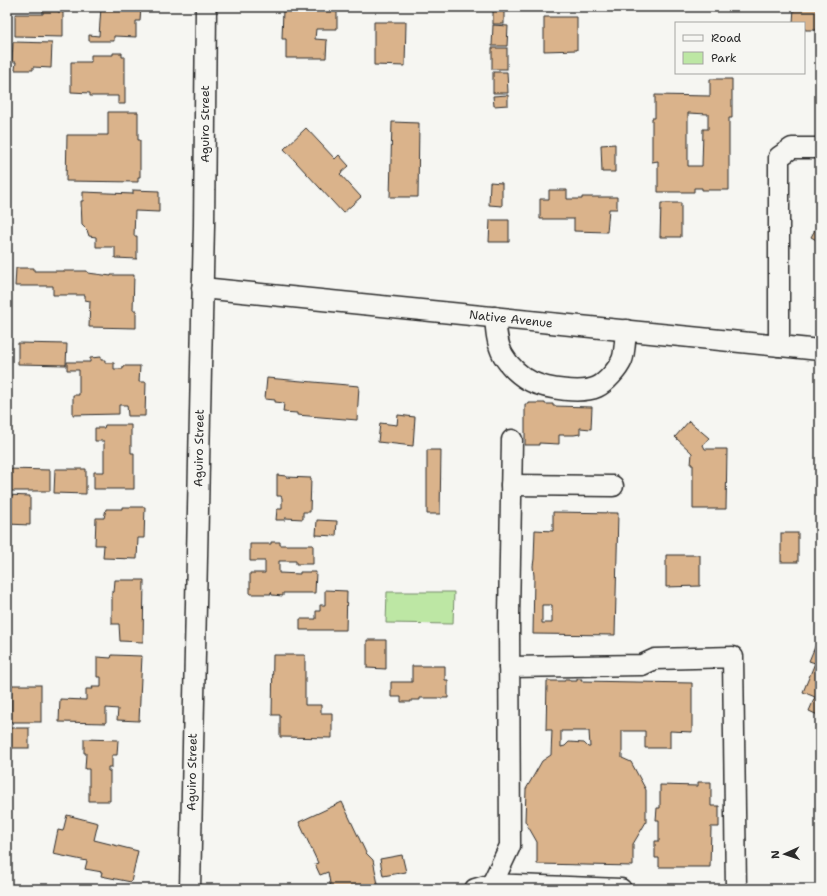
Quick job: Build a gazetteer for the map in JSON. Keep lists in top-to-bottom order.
{
  "streets": {
    "street": ["Aguiro Street", "Native Avenue"]
  },
  "crossings": [
    ["Aguiro Street", "Native Avenue"]
  ],
  "legend": ["Road", "Park"],
  "north": "left"
}
